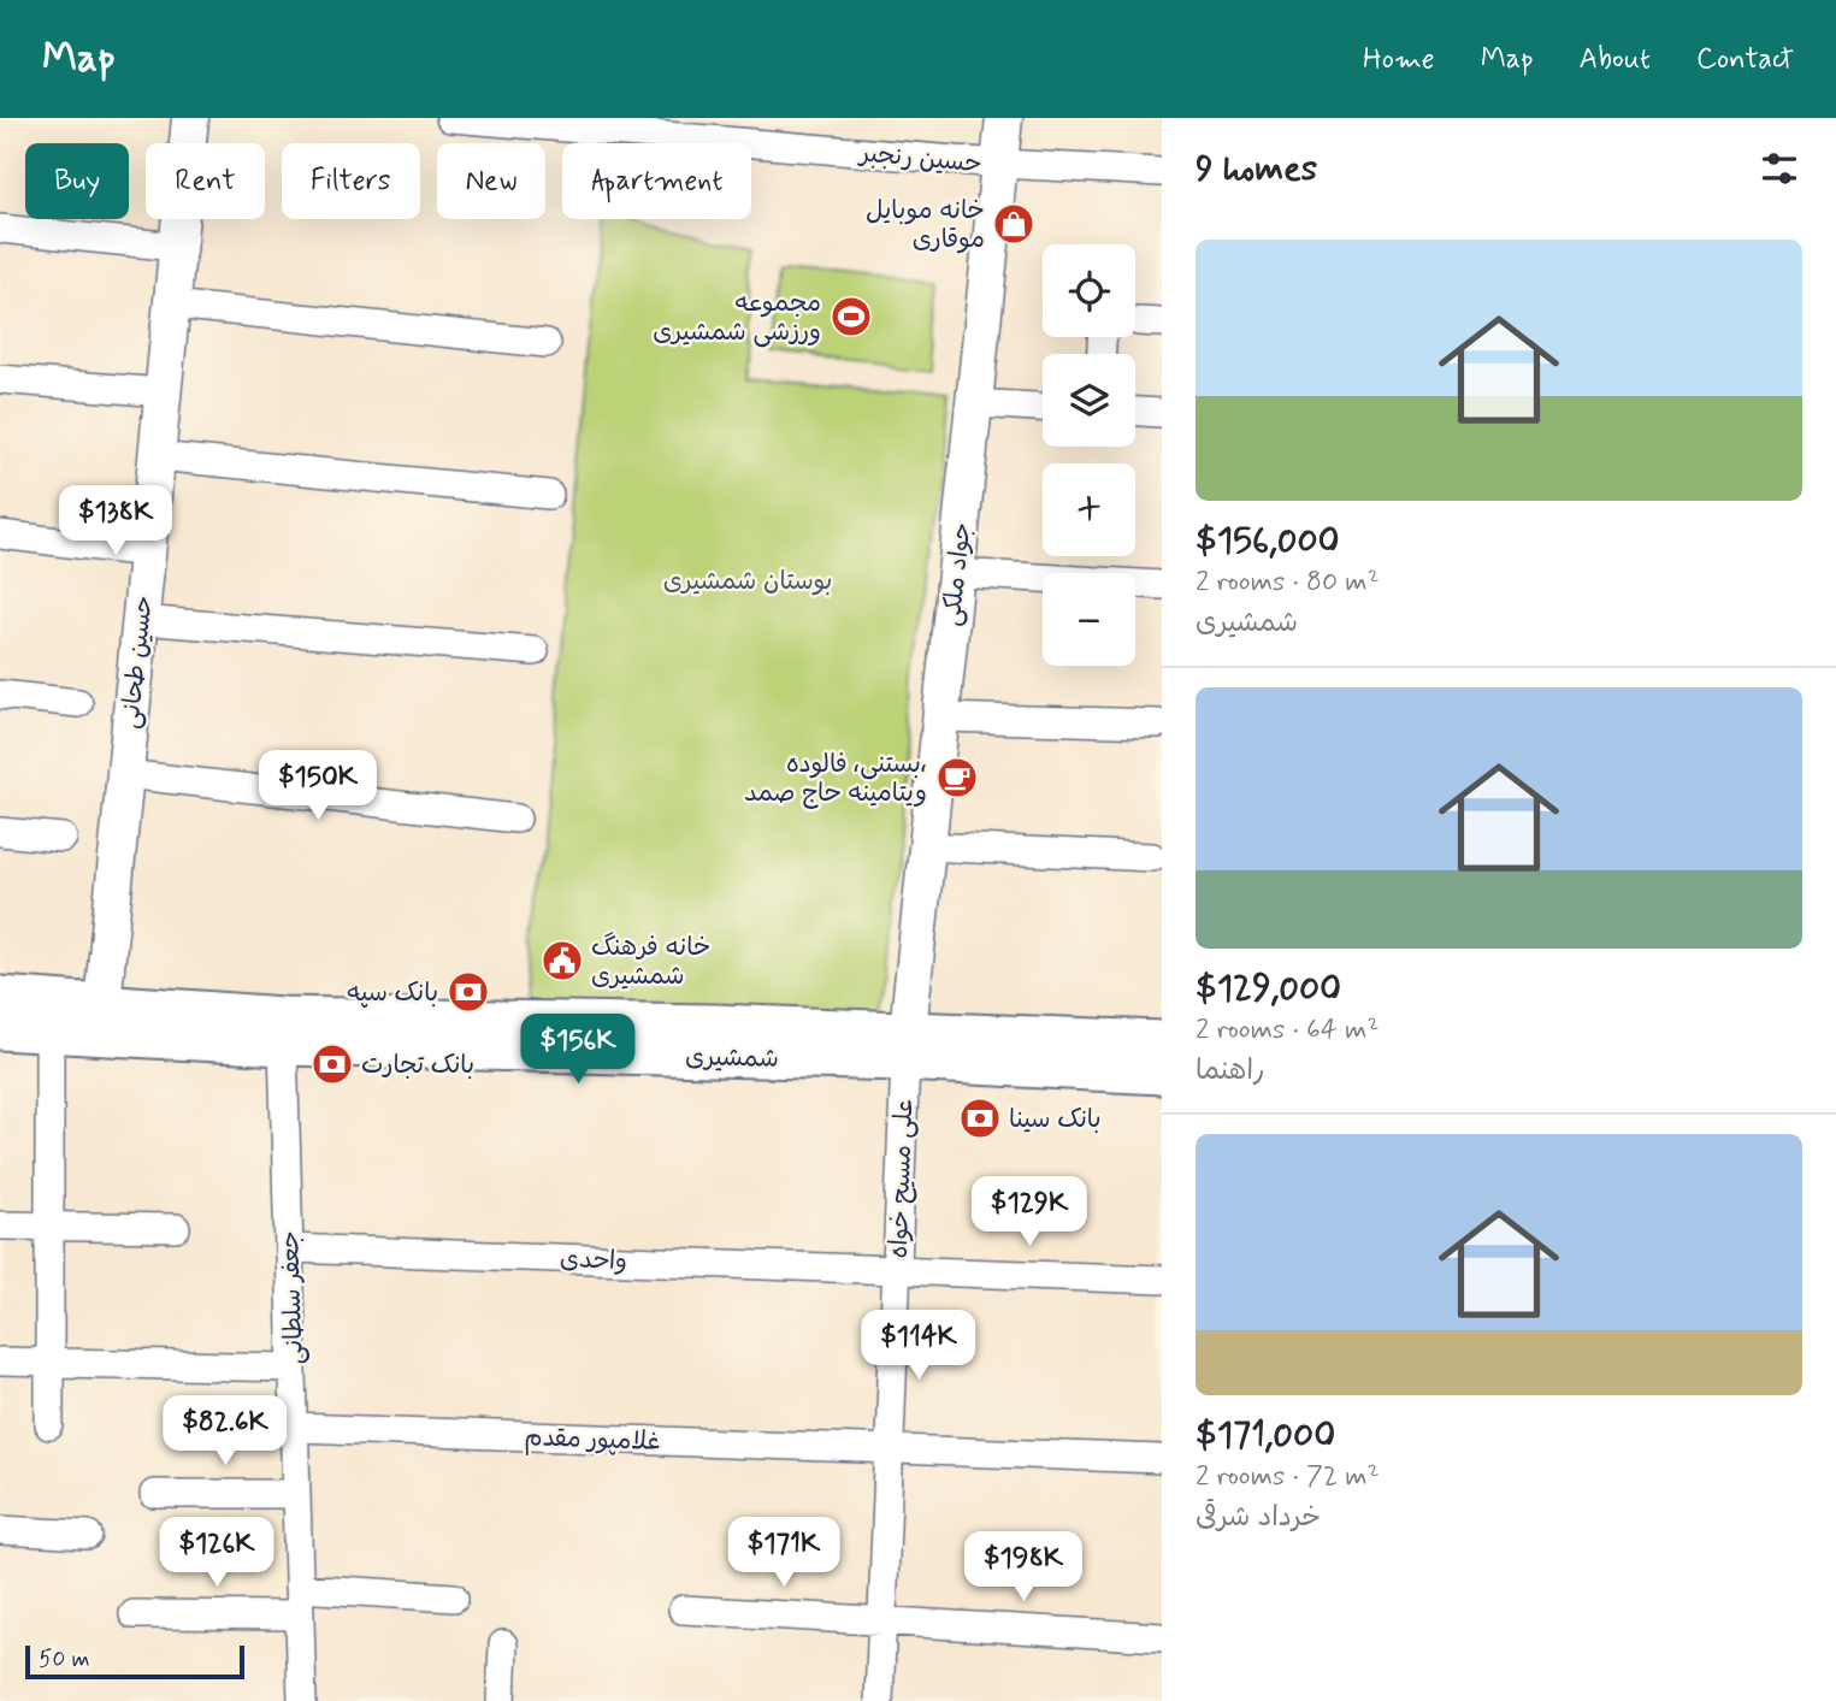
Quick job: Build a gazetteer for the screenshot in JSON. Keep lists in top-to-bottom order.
{
  "streets": {
    "main road": ["شمشیری"],
    "street": [
      "حسین رنجبر",
      "جواد ملکی",
      "حسین طحانی",
      "علی مسیح خواه",
      "واحدی",
      "جعفر سلطانی",
      "غلامپور مقدم"
    ]
  },
  "crossings": [
    ["حسین رنجبر", "جواد ملکی"],
    ["جواد ملکی", "شمشیری"],
    ["جواد ملکی", "علی مسیح خواه"],
    ["حسین طحانی", "شمشیری"],
    ["شمشیری", "علی مسیح خواه"],
    ["شمشیری", "جعفر سلطانی"],
    ["علی مسیح خواه", "واحدی"],
    ["علی مسیح خواه", "غلامپور مقدم"],
    ["واحدی", "جعفر سلطانی"],
    ["جعفر سلطانی", "غلامپور مقدم"]
  ],
  "parks": ["بوستان شمشیری"],
  "places": {
    "shop": ["خانه موبایل موقاری"],
    "sports": ["مجموعه ورزشی شمشیری"],
    "cafe": ["بستنی، فالوده، ویتامینه حاج صمد"],
    "public building": ["خانه فرهنگ شمشیری"],
    "bank": ["بانک سپه", "بانک تجارت", "بانک سینا"]
  },
  "scale_bar": "50 m",
  "page": {
    "header": "Map",
    "nav": [
      "Home",
      "Map",
      "About",
      "Contact"
    ],
    "heading": "9 homes",
    "chip": [
      "Buy",
      "Rent",
      "Filters",
      "New",
      "Apartment"
    ],
    "list": [
      {
        "name": "$156,000",
        "note": "2 rooms · 80 m² · شمشیری"
      },
      {
        "name": "$129,000",
        "note": "2 rooms · 64 m² · راهنما"
      },
      {
        "name": "$171,000",
        "note": "2 rooms · 72 m² · خرداد شرقی"
      }
    ],
    "map_buttons": ["+", "−"],
    "price": [
      "$138K",
      "$150K",
      "$156K",
      "$129K",
      "$114K",
      "$82.6K",
      "$126K",
      "$171K",
      "$198K"
    ],
    "scale": "50 m"
  }
}
